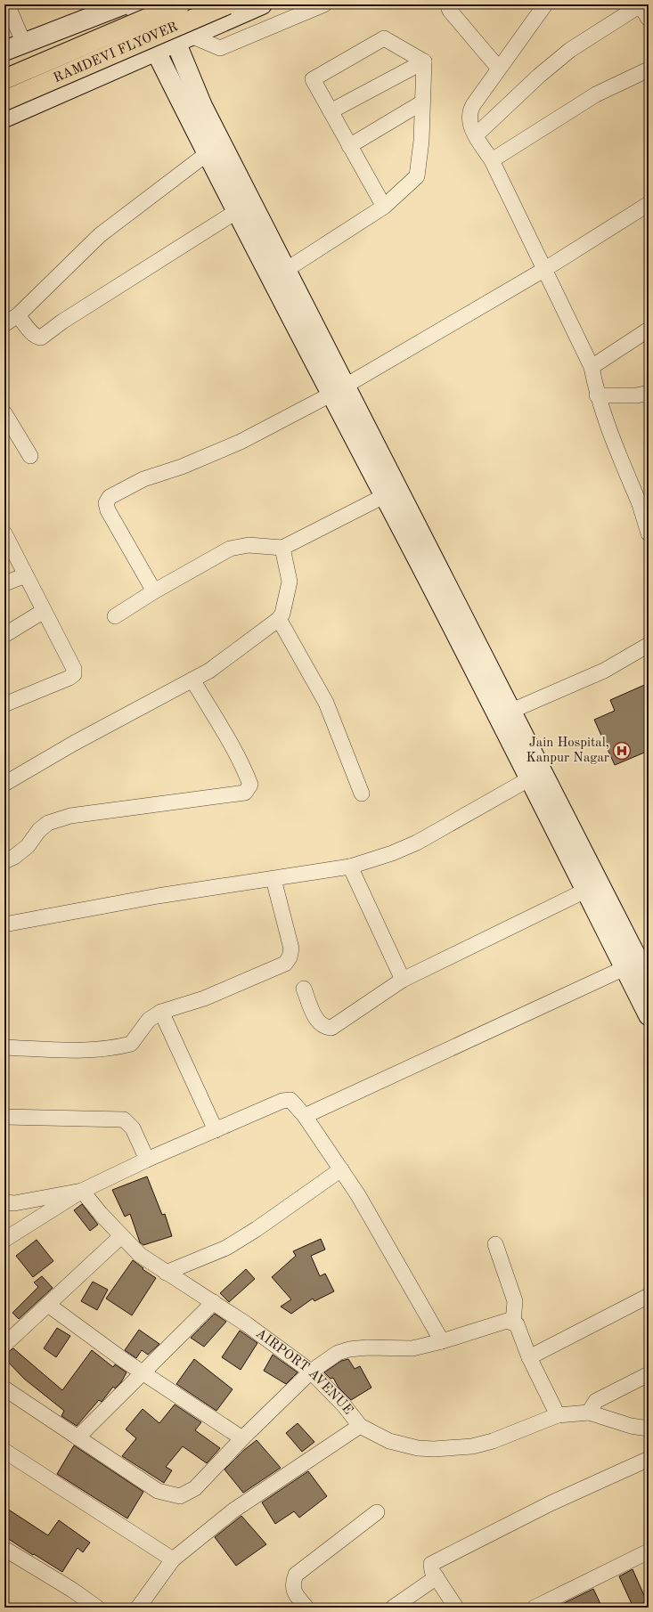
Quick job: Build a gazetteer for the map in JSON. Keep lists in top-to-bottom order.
{
  "streets": {
    "highway": ["RAMDEVI FLYOVER"],
    "street": ["AIRPORT AVENUE"]
  },
  "places": {
    "hospital": ["Jain Hospital, Kanpur Nagar"]
  }
}
